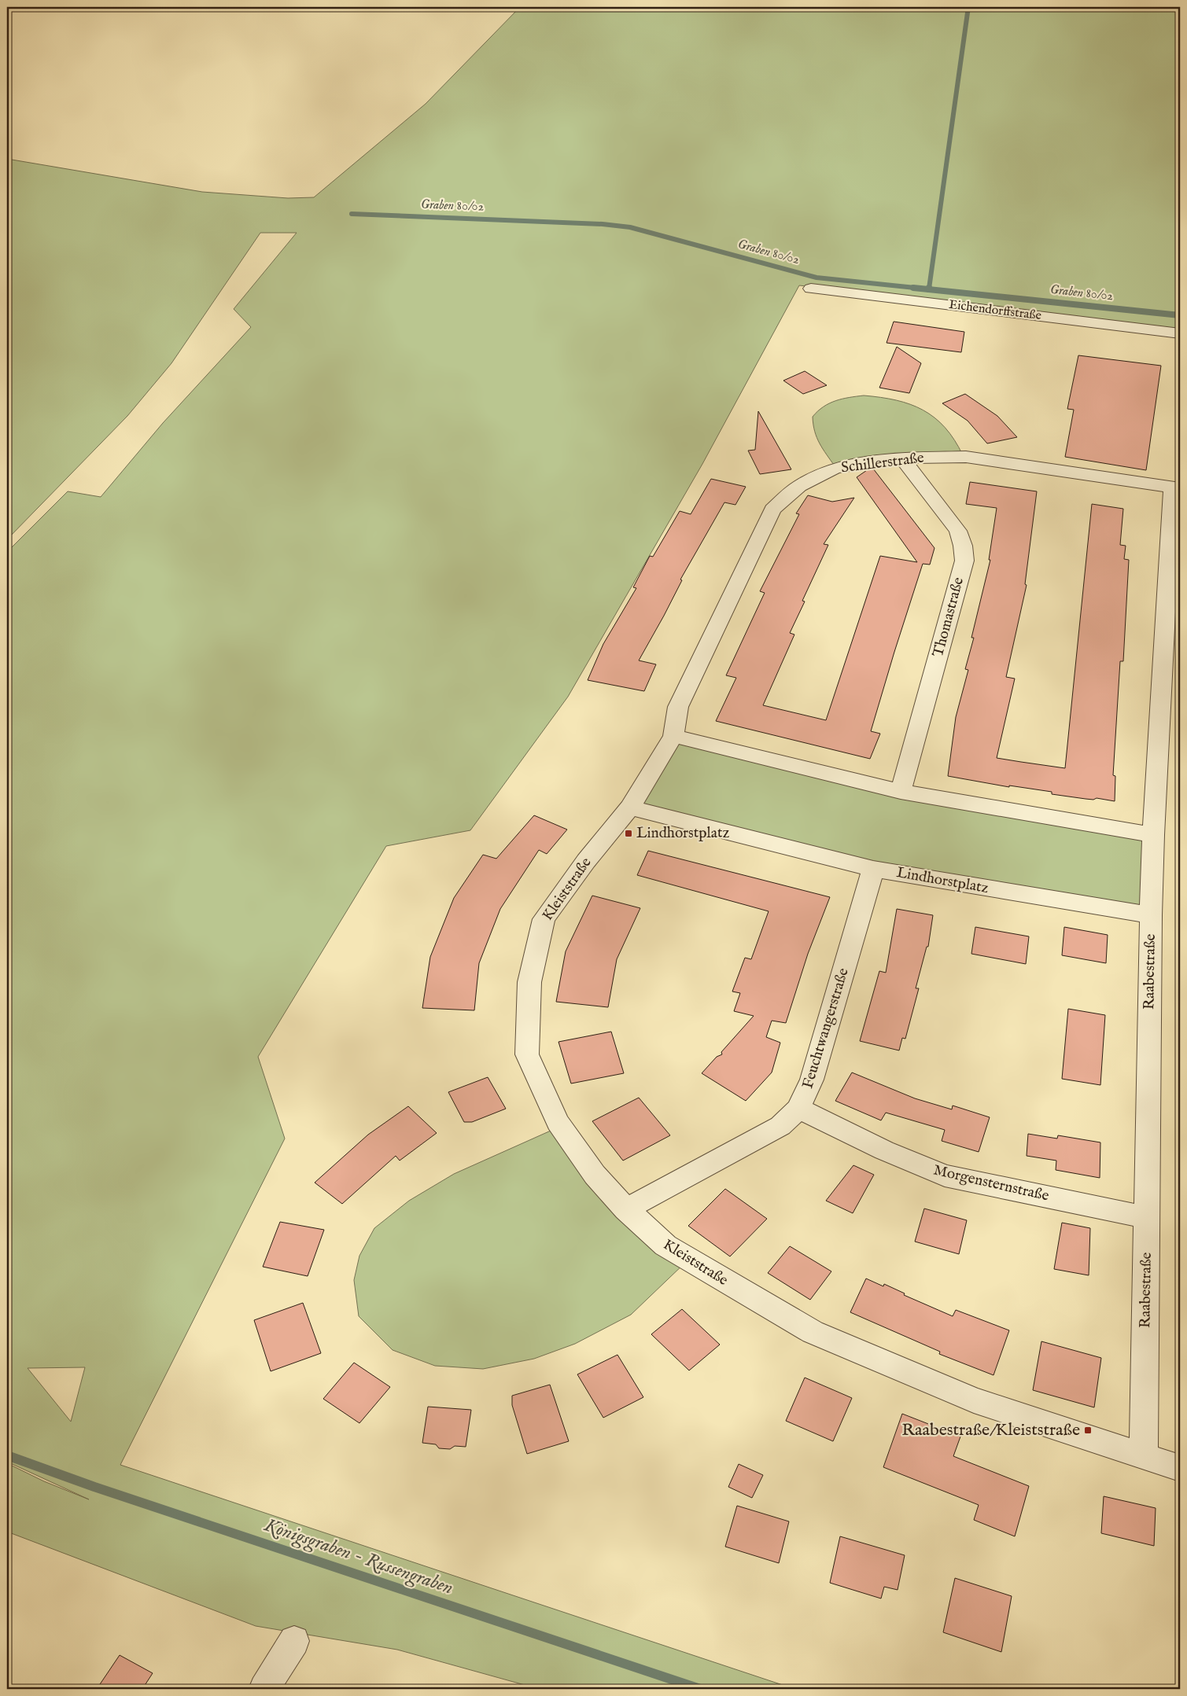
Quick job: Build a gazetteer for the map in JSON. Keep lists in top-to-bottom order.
{
  "streets": {
    "street": [
      "Eichendorffstraße",
      "Schillerstraße",
      "Thomastraße",
      "Lindhorstplatz",
      "Kleiststraße",
      "Raabestraße",
      "Feuchtwangerstraße",
      "Morgensternstraße"
    ]
  },
  "crossings": [
    ["Schillerstraße", "Thomastraße"],
    ["Schillerstraße", "Raabestraße"],
    ["Lindhorstplatz", "Kleiststraße"],
    ["Lindhorstplatz", "Raabestraße"],
    ["Lindhorstplatz", "Feuchtwangerstraße"],
    ["Kleiststraße", "Raabestraße"],
    ["Kleiststraße", "Feuchtwangerstraße"],
    ["Raabestraße", "Morgensternstraße"],
    ["Feuchtwangerstraße", "Morgensternstraße"]
  ],
  "water": ["Graben 80/02", "Königsgraben - Russengraben"],
  "places": {
    "transit": ["Lindhorstplatz", "Raabestraße/Kleiststraße"]
  }
}
